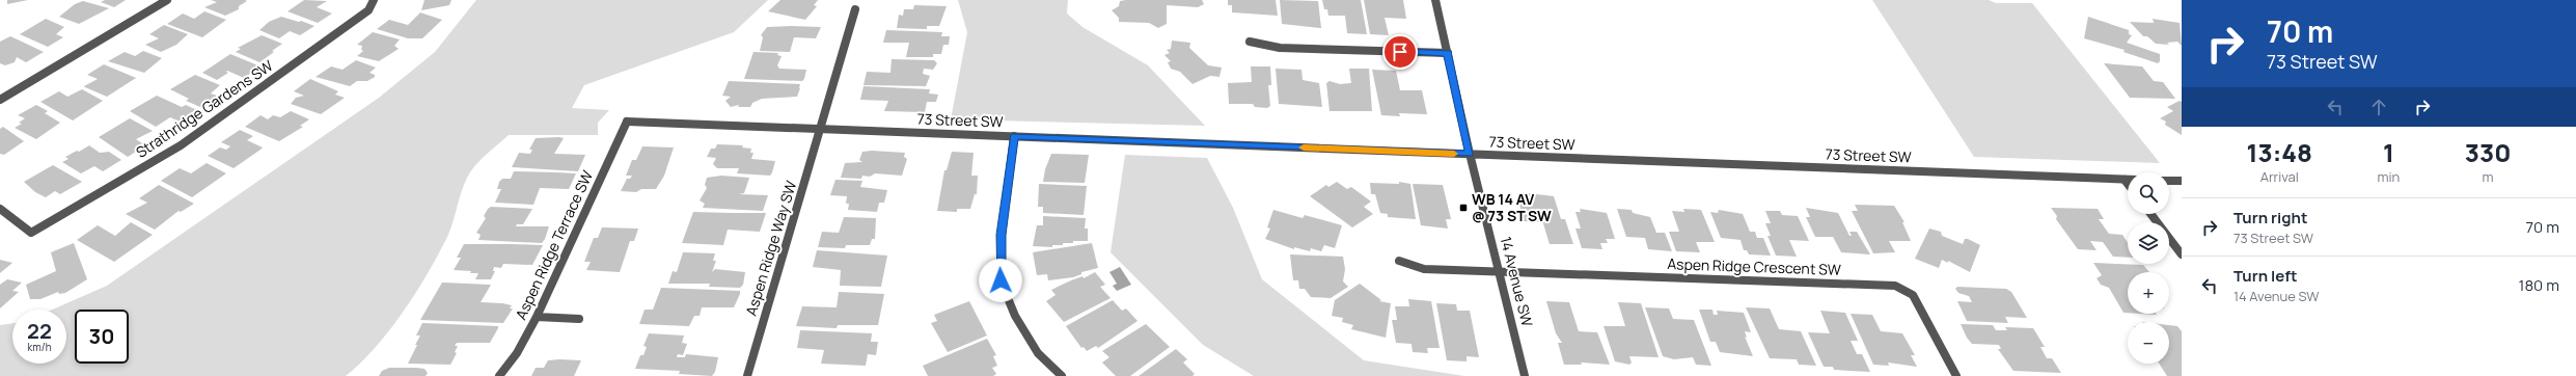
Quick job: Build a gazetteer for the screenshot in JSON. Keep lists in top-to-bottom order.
{
  "streets": {
    "street": [
      "Strathridge Gardens SW",
      "73 Street SW",
      "Aspen Ridge Terrace SW",
      "Aspen Ridge Way SW",
      "Aspen Ridge Crescent SW",
      "14 Avenue SW"
    ]
  },
  "crossings": [
    ["73 Street SW", "Aspen Ridge Terrace SW"],
    ["73 Street SW", "Aspen Ridge Way SW"],
    ["73 Street SW", "14 Avenue SW"],
    ["Aspen Ridge Crescent SW", "14 Avenue SW"]
  ],
  "places": {
    "transit": ["WB 14 AV @ 73 ST SW"]
  },
  "page": {
    "turn": ["70 m", "73 Street SW"],
    "eta": [
      "13:48",
      "Arrival",
      "1",
      "min",
      "330",
      "m"
    ],
    "map_buttons": ["+", "−"],
    "list": [
      {
        "name": "Turn right",
        "note": "73 Street SW",
        "value": "70 m"
      },
      {
        "name": "Turn left",
        "note": "14 Avenue SW",
        "value": "180 m"
      }
    ],
    "speed": "22 km/h",
    "limit": "30"
  }
}
